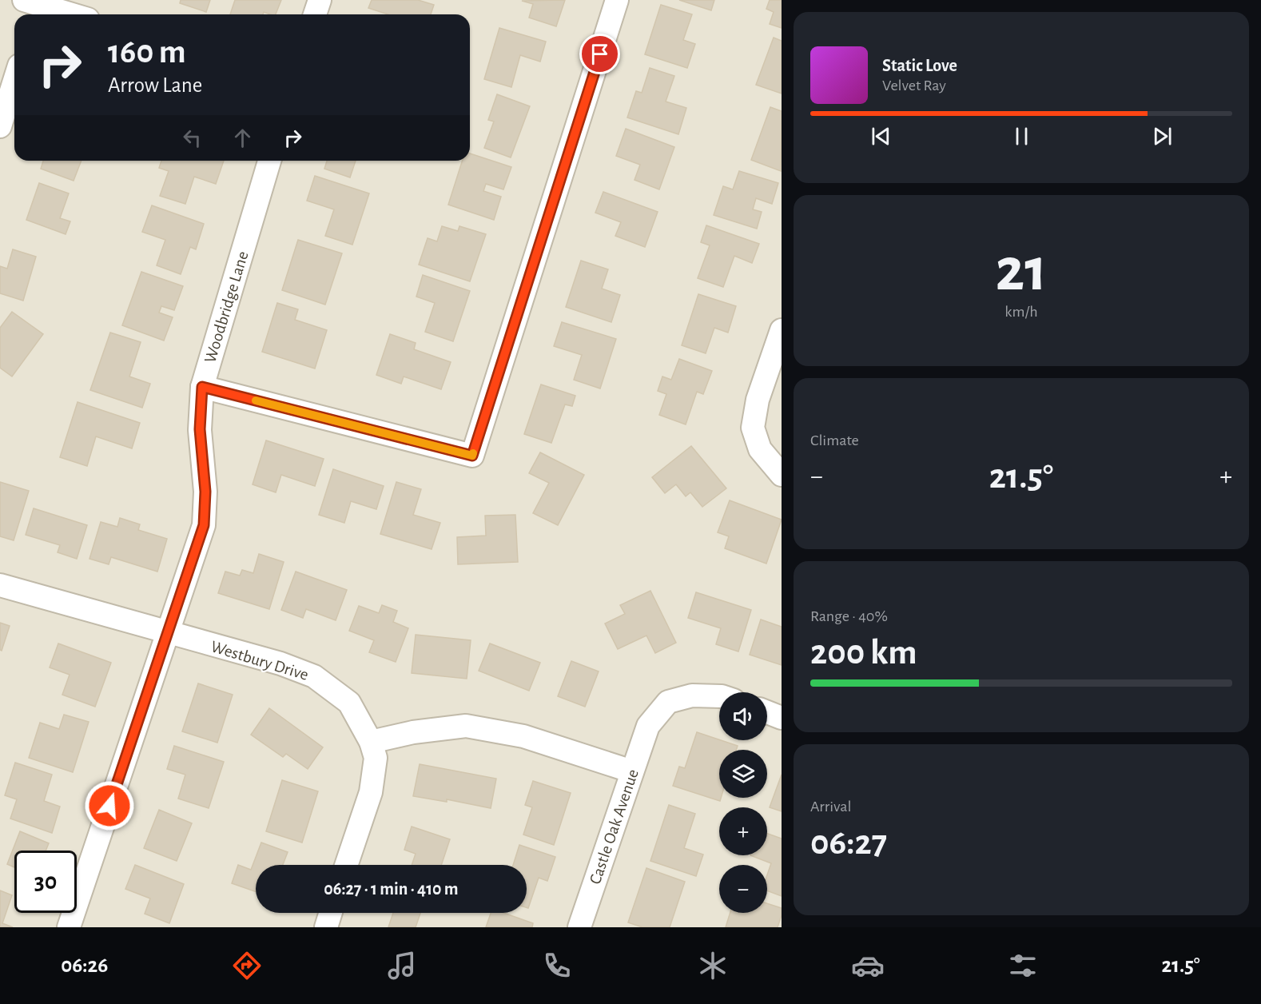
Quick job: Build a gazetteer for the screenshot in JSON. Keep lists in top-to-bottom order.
{
  "streets": {
    "street": ["Woodbridge Lane", "Westbury Drive", "Castle Oak Avenue"]
  },
  "crossings": [
    ["Woodbridge Lane", "Westbury Drive"]
  ],
  "page": {
    "turn": ["160 m", "Arrow Lane"],
    "song": ["Static Love", "Velvet Ray"],
    "tile": [
      ["21", "km/h"],
      "Climate",
      ["Range · 40%", "200 km"],
      ["Arrival", "06:27"]
    ],
    "heat": ["−", "21.5°", "+"],
    "map_buttons": ["+", "−"],
    "limit": "30",
    "trip": "06:27 · 1 min · 410 m",
    "tabs": ["06:26", "21.5°"]
  }
}
